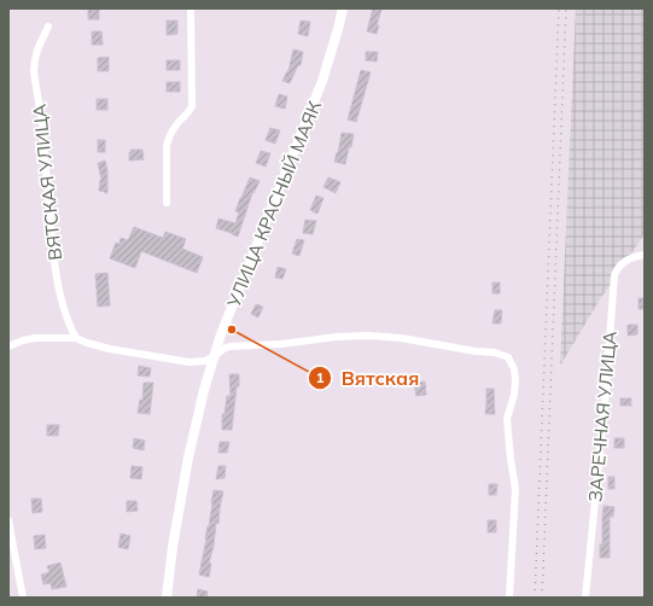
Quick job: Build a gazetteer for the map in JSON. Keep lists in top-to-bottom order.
{
  "streets": {
    "street": ["ВЯТСКАЯ УЛИЦА", "УЛИЦА КРАСНЫЙ МАЯК", "ЗАРЕЧНАЯ УЛИЦА"]
  },
  "places": ["Вятская"]
}
